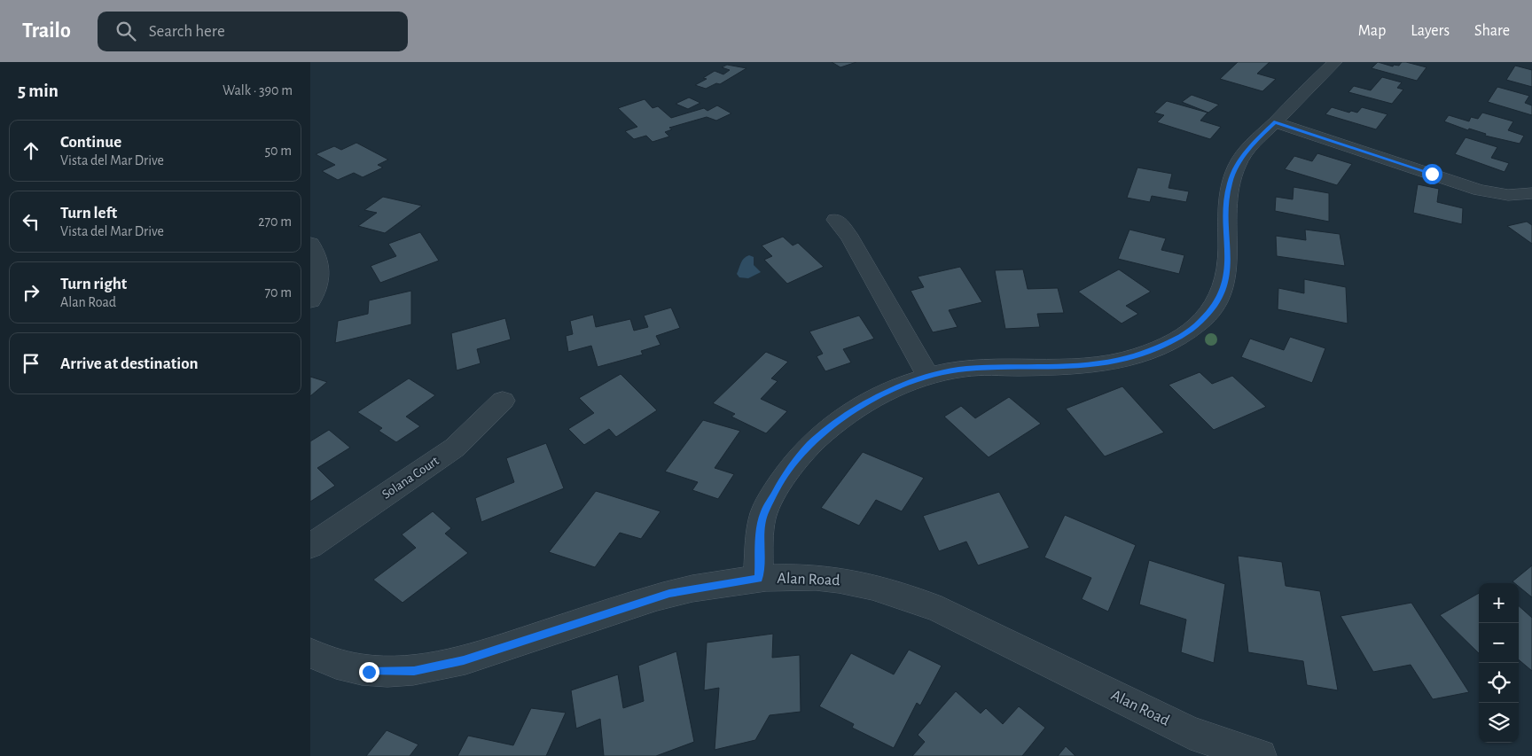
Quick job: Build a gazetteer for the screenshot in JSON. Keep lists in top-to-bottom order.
{
  "streets": {
    "street": ["Solana Court", "Alan Road"]
  },
  "page": {
    "header": "Trailo",
    "search": "Search here",
    "nav": ["Map", "Layers", "Share"],
    "heading": ["5 min", "Walk · 390 m"],
    "list": [
      ["Continue", "Vista del Mar Drive", "50 m"],
      ["Turn left", "Vista del Mar Drive", "270 m"],
      ["Turn right", "Alan Road", "70 m"],
      "Arrive at destination"
    ],
    "map_buttons": ["+", "−"]
  }
}
